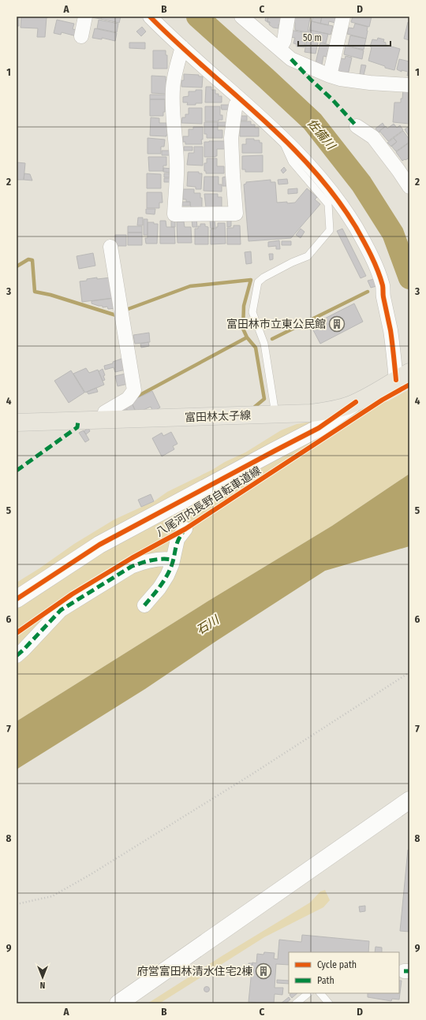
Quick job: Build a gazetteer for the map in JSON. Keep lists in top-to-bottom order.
{
  "streets": {
    "main road": ["富田林太子線"],
    "cycle path": ["八尾河内長野自転車道線"]
  },
  "water": ["佐備川", "石川"],
  "places": {
    "building": ["富田林市立東公民館", "府営富田林清水住宅2棟"]
  },
  "legend": ["Cycle path", "Path"],
  "scale_bar": "50 m",
  "north": "bottom",
  "grid": {
    "columns": [
      "A",
      "B",
      "C",
      "D"
    ],
    "rows": [
      "1",
      "2",
      "3",
      "4",
      "5",
      "6",
      "7",
      "8",
      "9"
    ]
  }
}
